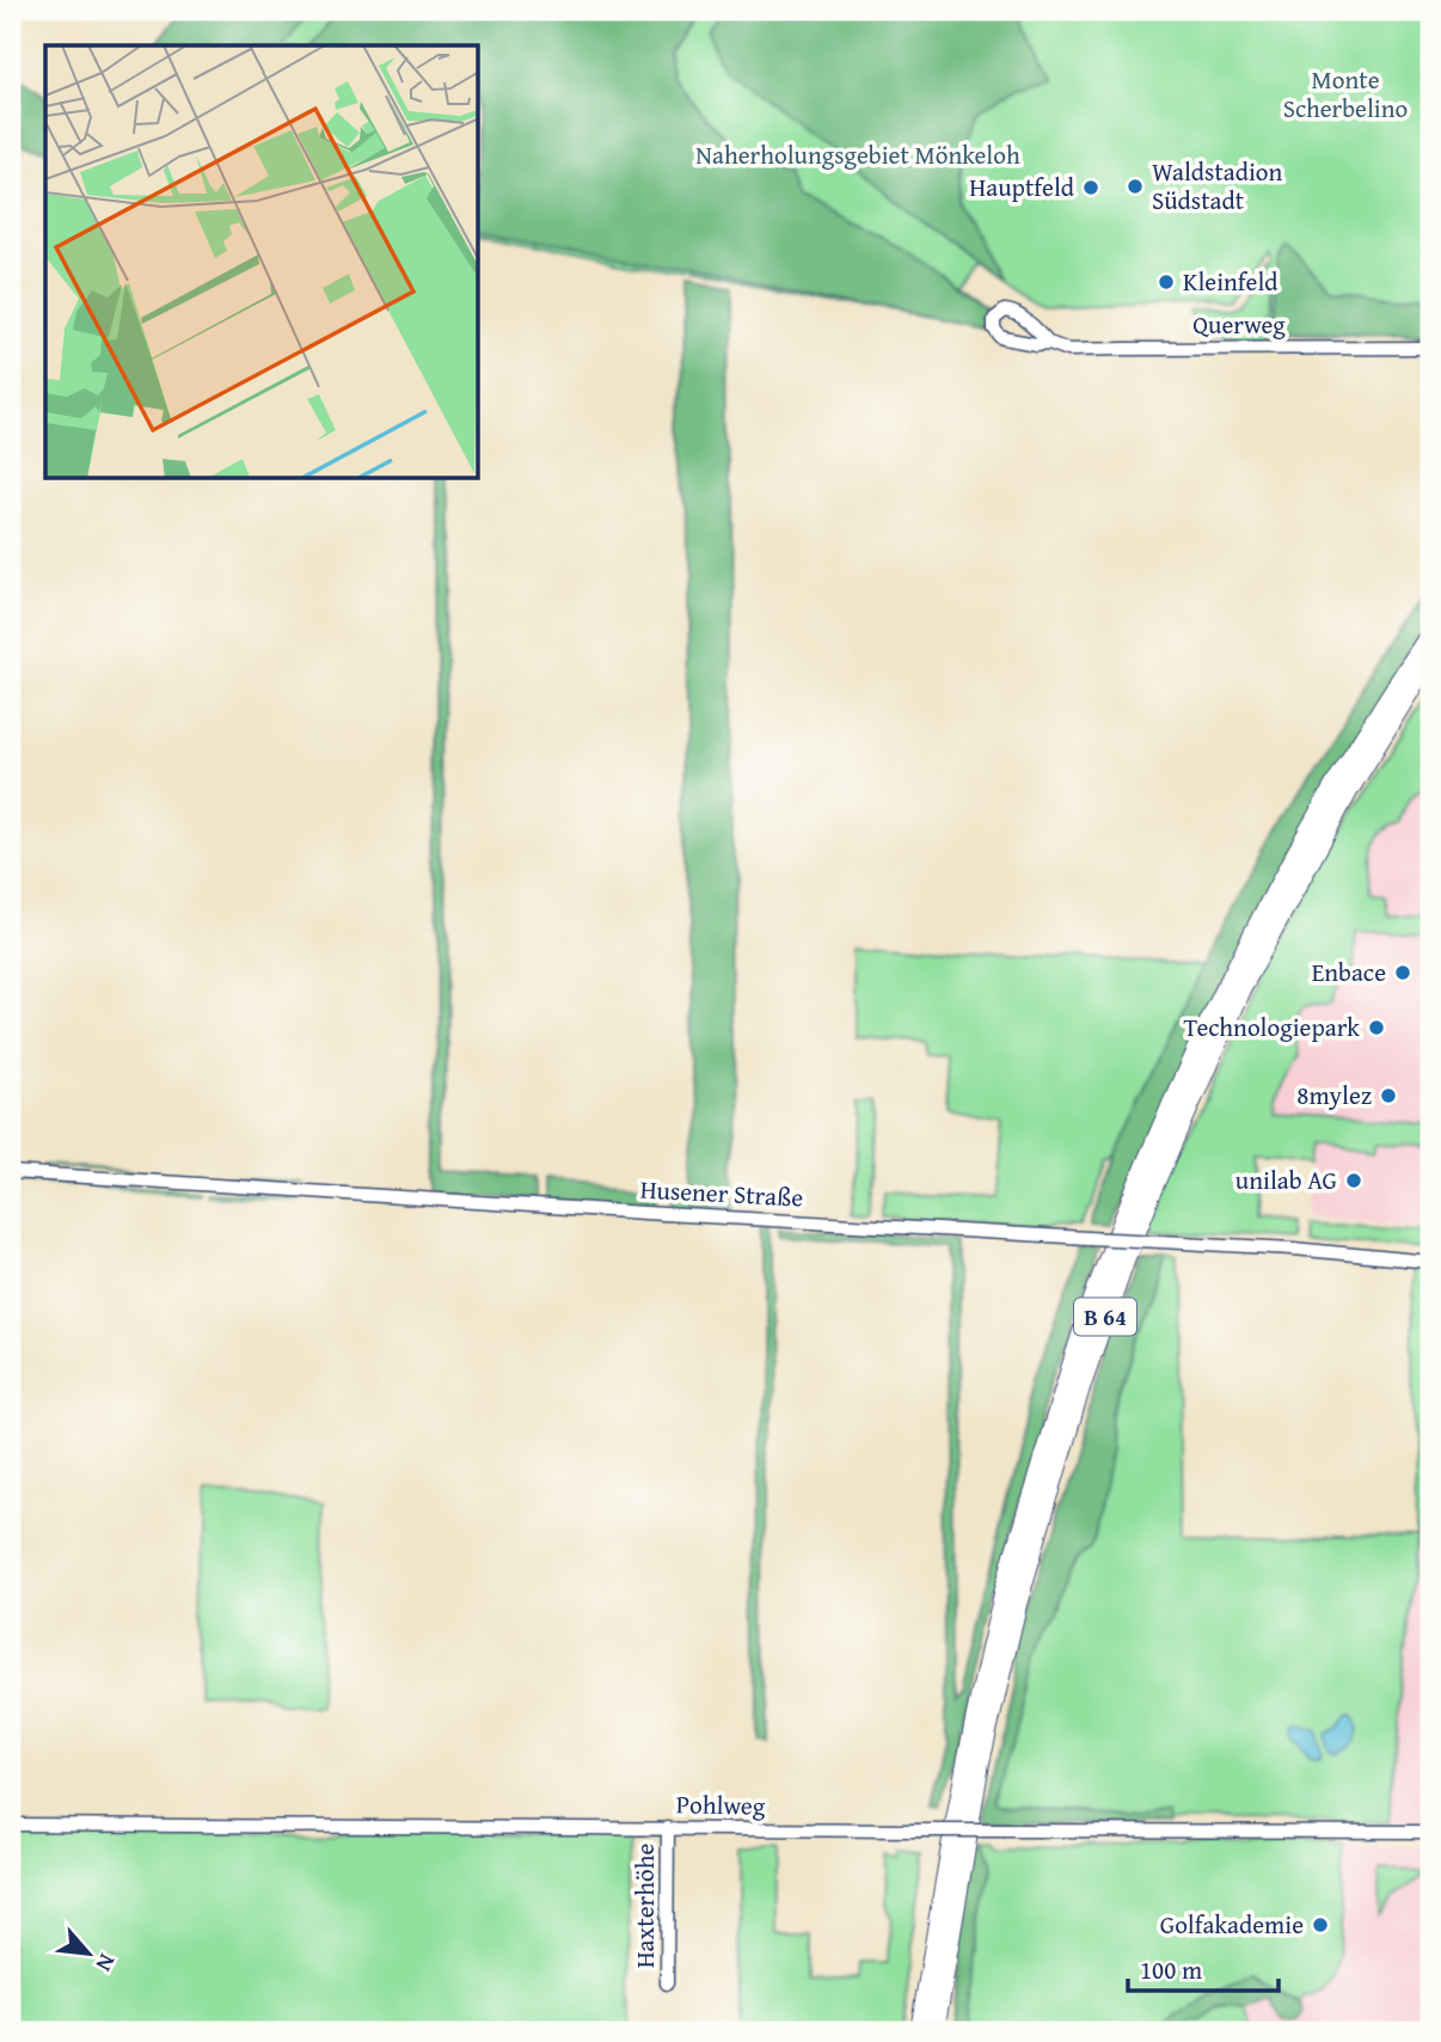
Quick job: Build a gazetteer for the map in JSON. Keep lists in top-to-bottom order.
{
  "streets": {
    "highway": ["B 64"],
    "street": [
      "Querweg",
      "Husener Straße",
      "Pohlweg",
      "Haxterhöhe"
    ]
  },
  "crossings": [
    ["Pohlweg", "Haxterhöhe"]
  ],
  "parks": ["Monte Scherbelino", "Naherholungsgebiet Mönkeloh"],
  "places": [
    "Waldstadion Südstadt",
    "Hauptfeld",
    "Kleinfeld",
    "Enbace",
    "Technologiepark",
    "8mylez",
    "unilab AG",
    "Golfakademie"
  ],
  "scale_bar": "100 m",
  "north": "bottom right"
}
